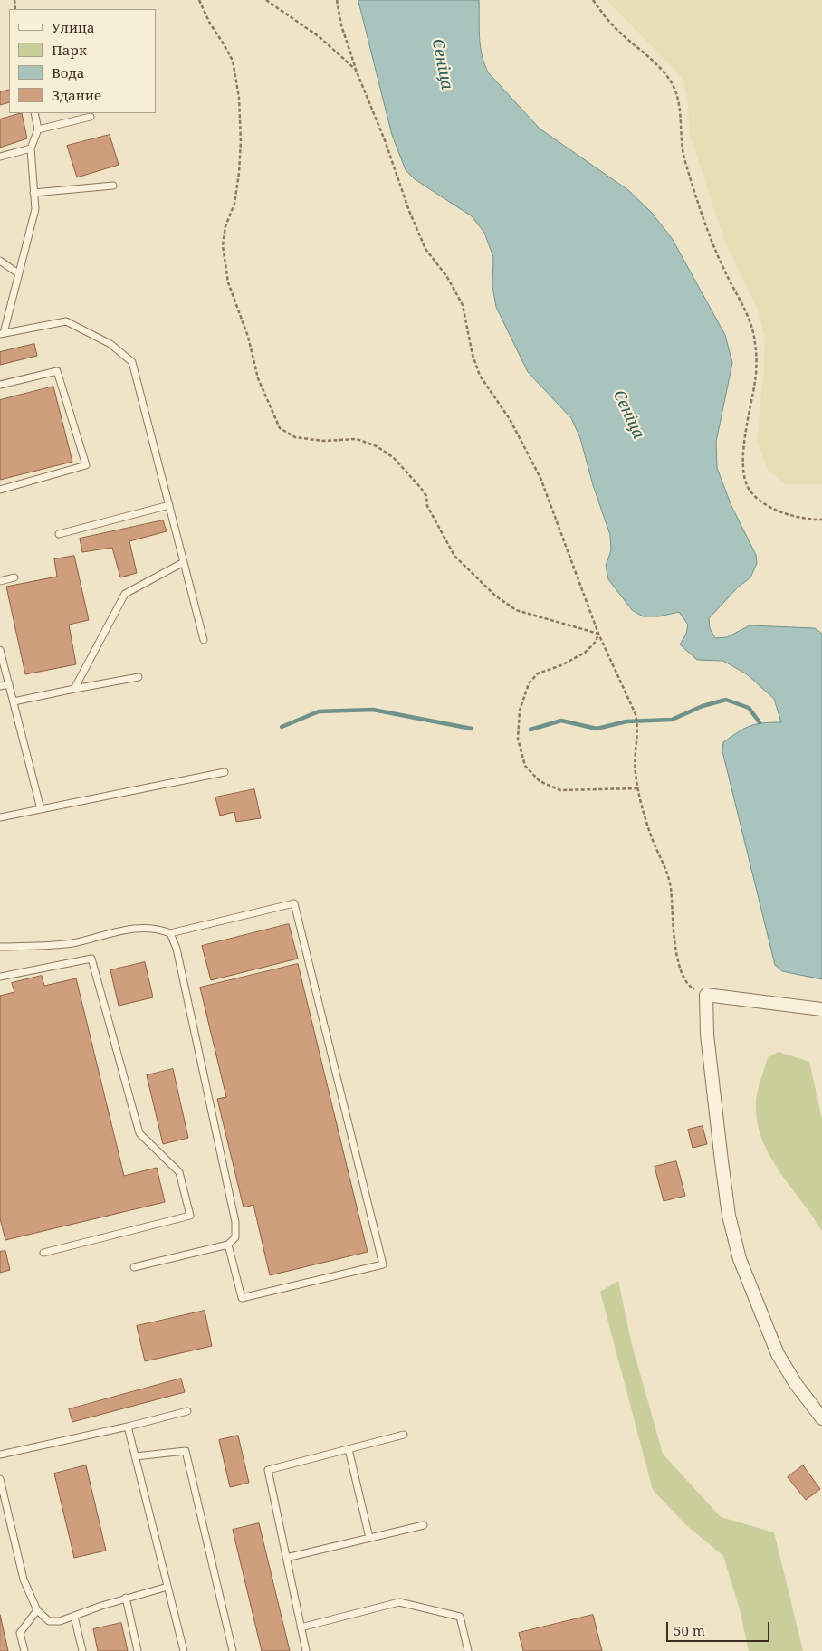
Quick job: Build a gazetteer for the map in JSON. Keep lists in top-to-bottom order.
{
  "water": ["Сеніца"],
  "legend": [
    "Улица",
    "Парк",
    "Вода",
    "Здание"
  ],
  "scale_bar": "50 m"
}
